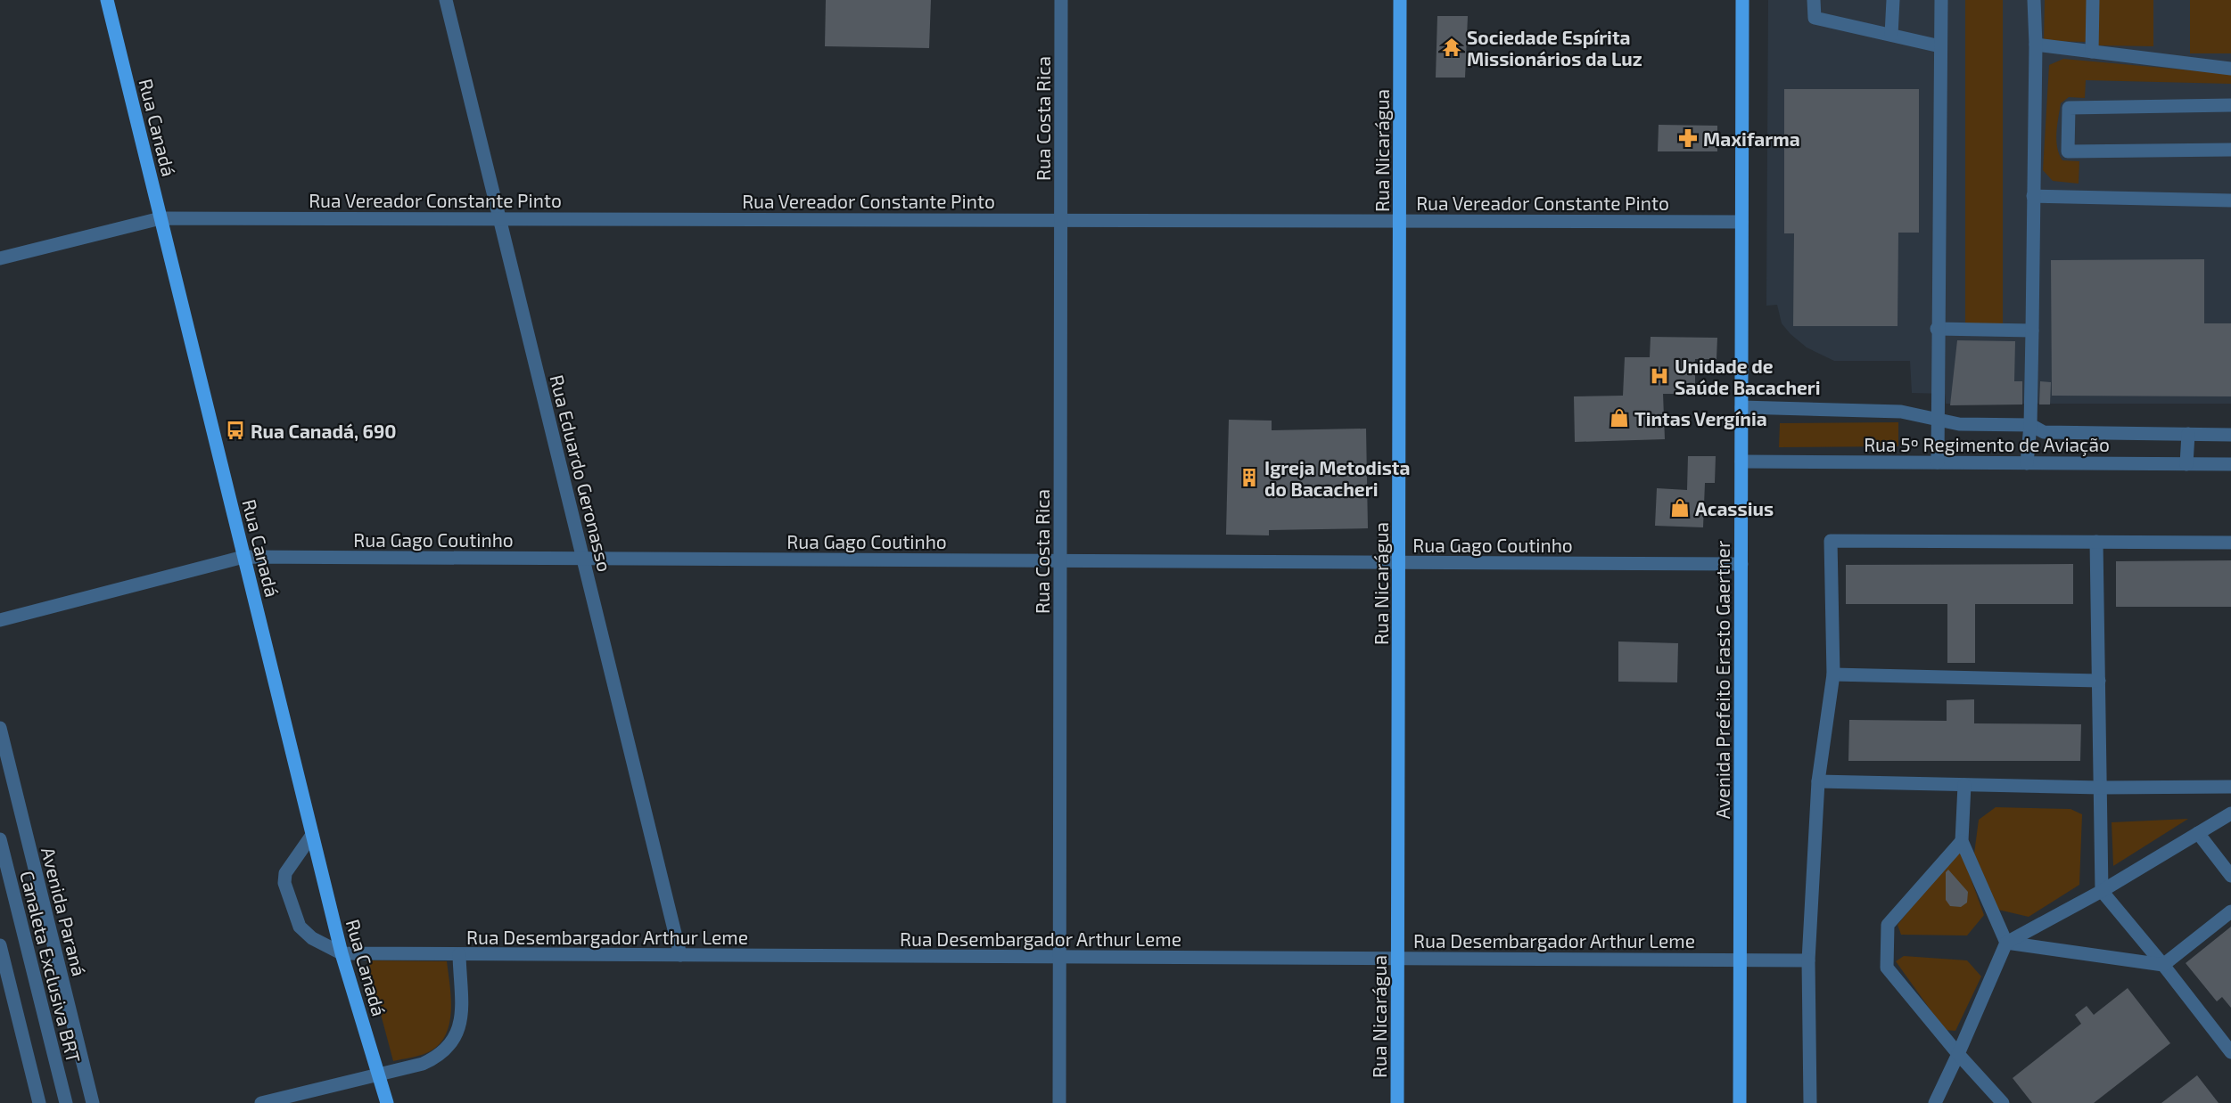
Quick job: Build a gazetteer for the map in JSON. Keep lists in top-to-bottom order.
{
  "streets": {
    "main road": ["Rua Canadá", "Rua Nicarágua", "Avenida Prefeito Erasto Gaertner"],
    "street": [
      "Rua Costa Rica",
      "Rua Vereador Constante Pinto",
      "Rua 5º Regimento de Aviação",
      "Rua Eduardo Geronasso",
      "Rua Gago Coutinho",
      "Avenida Paraná",
      "Rua Desembargador Arthur Leme",
      "Canaleta Exclusiva BRT"
    ]
  },
  "crossings": [
    ["Rua Costa Rica", "Rua Vereador Constante Pinto"],
    ["Rua Costa Rica", "Rua Gago Coutinho"],
    ["Rua Costa Rica", "Rua Desembargador Arthur Leme"],
    ["Rua Canadá", "Rua Vereador Constante Pinto"],
    ["Rua Canadá", "Rua Gago Coutinho"],
    ["Rua Canadá", "Rua Desembargador Arthur Leme"],
    ["Rua Nicarágua", "Rua Vereador Constante Pinto"],
    ["Rua Nicarágua", "Rua Gago Coutinho"],
    ["Rua Nicarágua", "Rua Desembargador Arthur Leme"],
    ["Rua Vereador Constante Pinto", "Rua Eduardo Geronasso"],
    ["Rua Vereador Constante Pinto", "Avenida Prefeito Erasto Gaertner"],
    ["Rua 5º Regimento de Aviação", "Avenida Prefeito Erasto Gaertner"],
    ["Rua Eduardo Geronasso", "Rua Gago Coutinho"],
    ["Rua Eduardo Geronasso", "Rua Desembargador Arthur Leme"],
    ["Rua Gago Coutinho", "Avenida Prefeito Erasto Gaertner"],
    ["Avenida Prefeito Erasto Gaertner", "Rua Desembargador Arthur Leme"]
  ],
  "places": {
    "temple": ["Sociedade Espírita Missionários da Luz"],
    "pharmacy": ["Maxifarma"],
    "hospital": ["Unidade de Saúde Bacacheri"],
    "shop": ["Tintas Vergínia", "Acassius"],
    "bus stop": ["Rua Canadá, 690"],
    "building": ["Igreja Metodista do Bacacheri"]
  }
}
